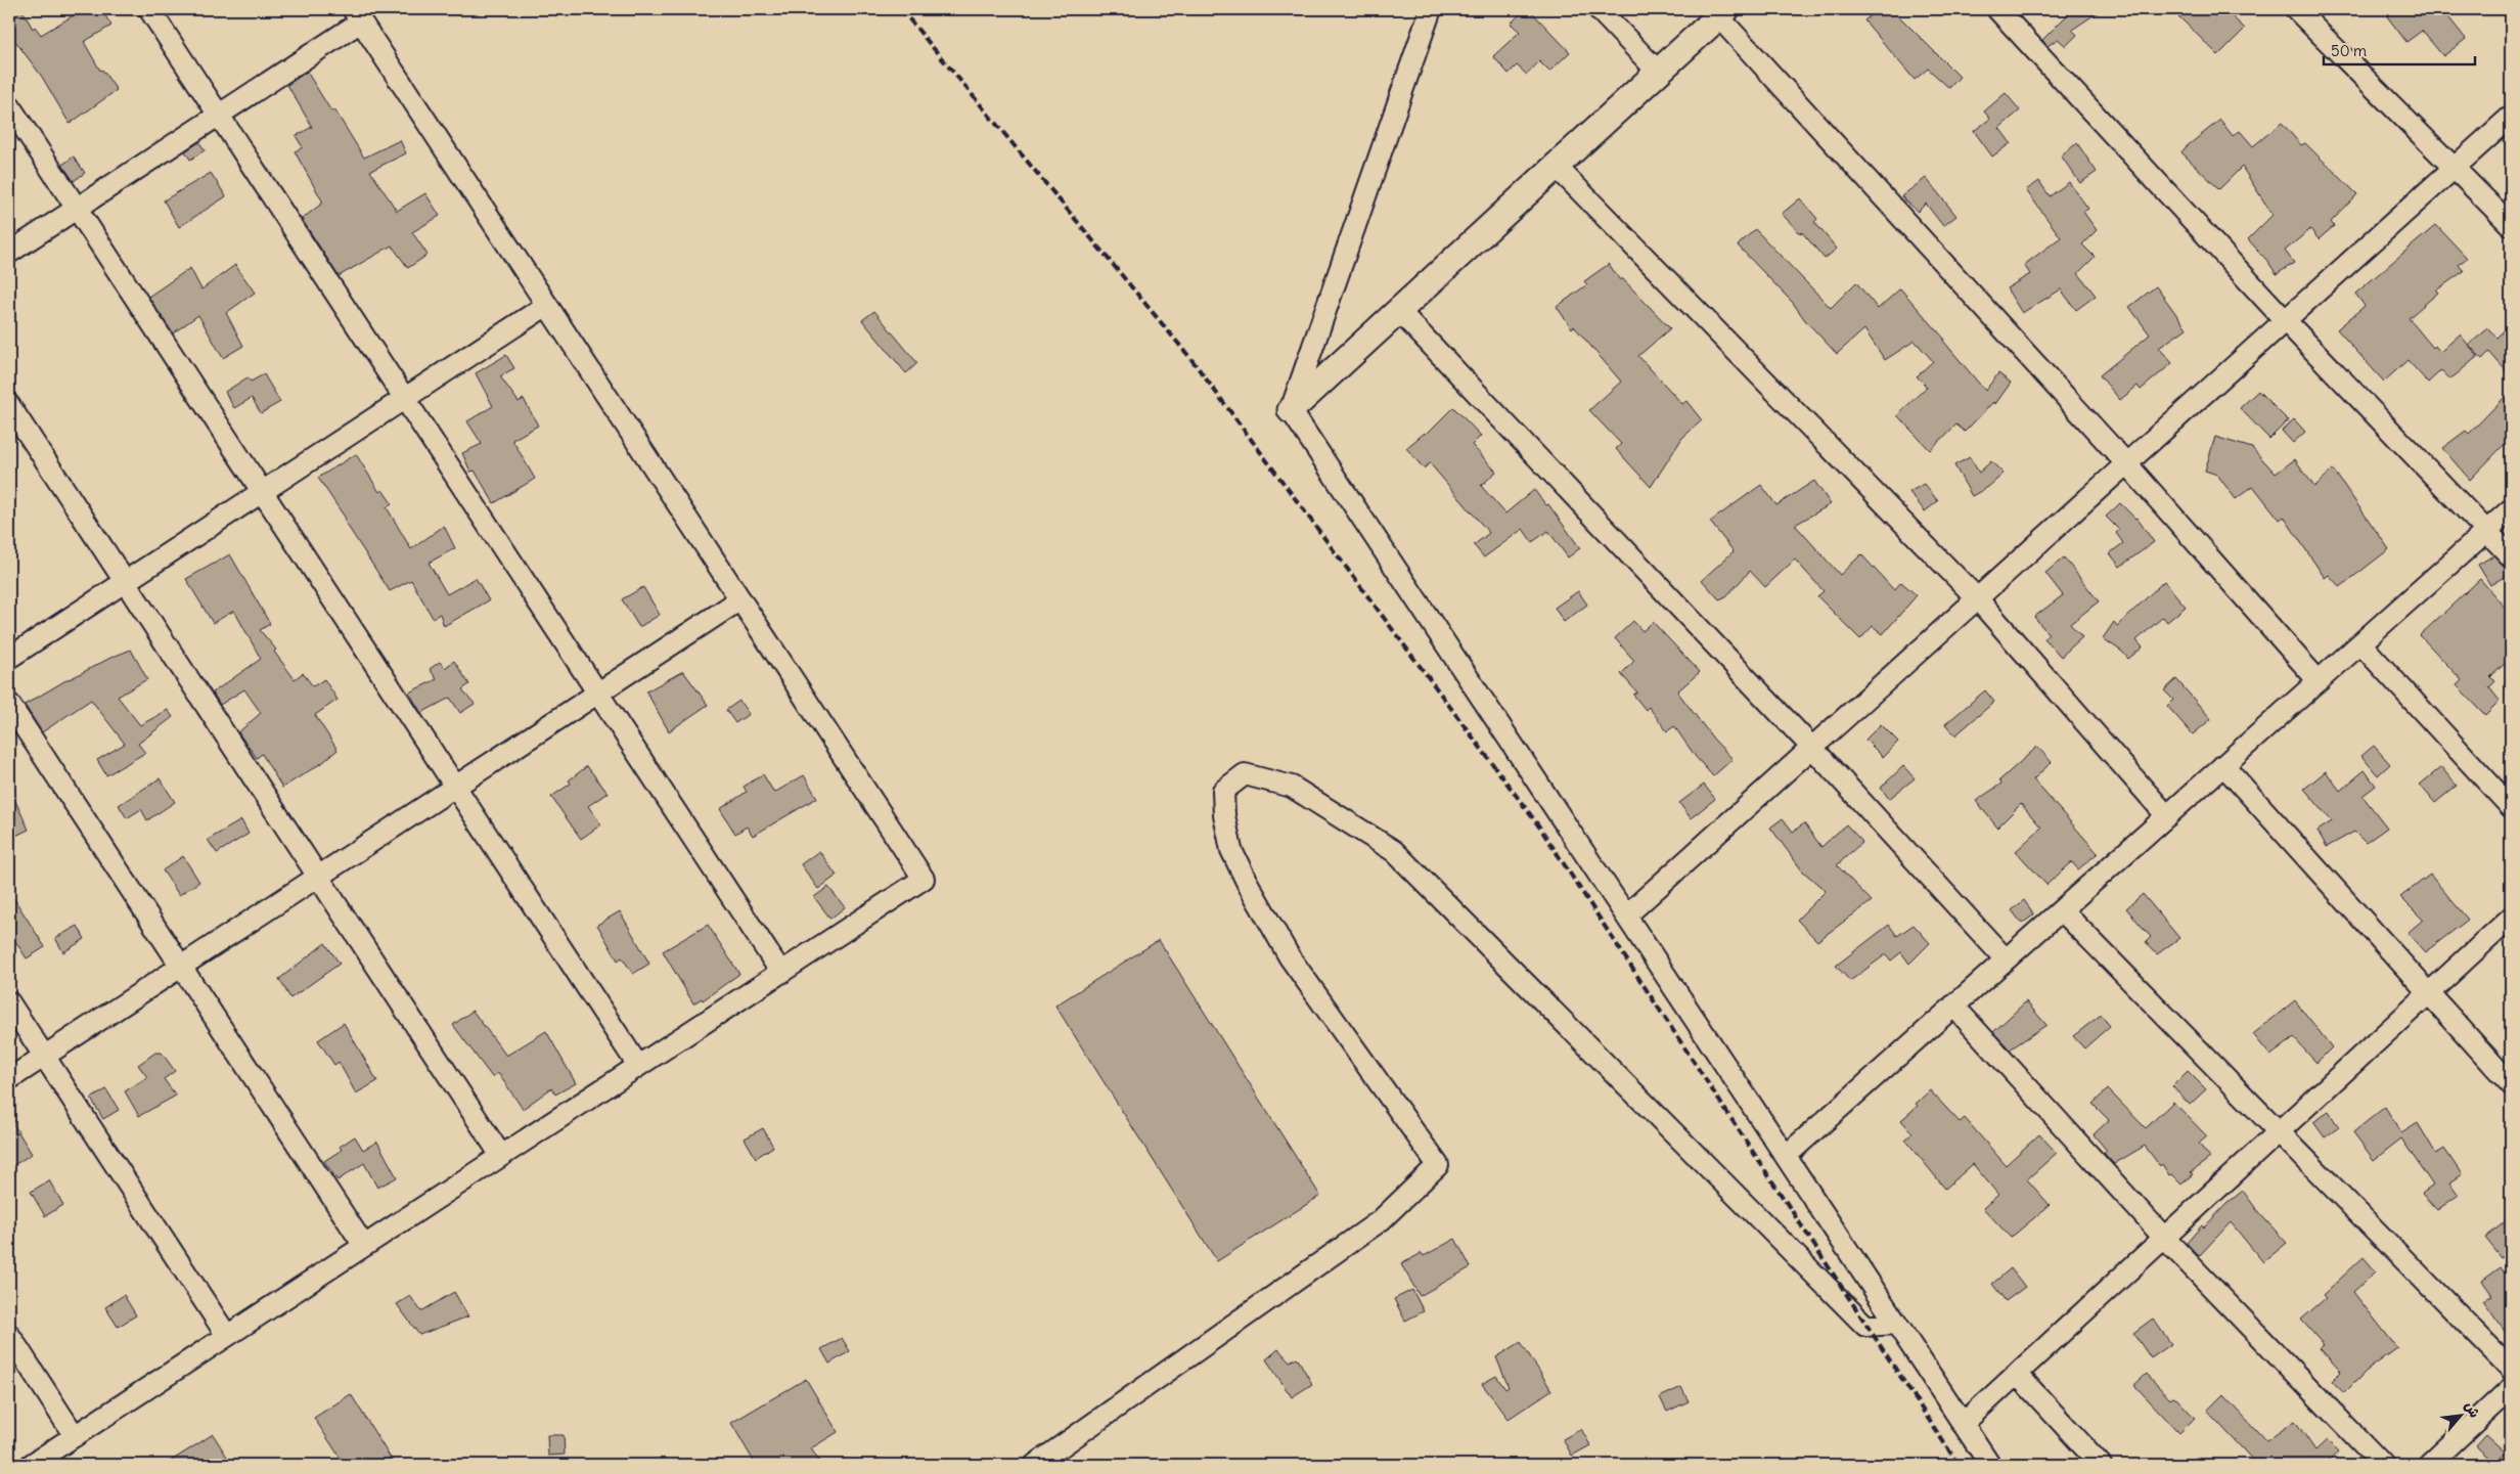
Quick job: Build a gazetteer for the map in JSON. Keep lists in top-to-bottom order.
{
  "scale_bar": "50 m",
  "north": "top right"
}
